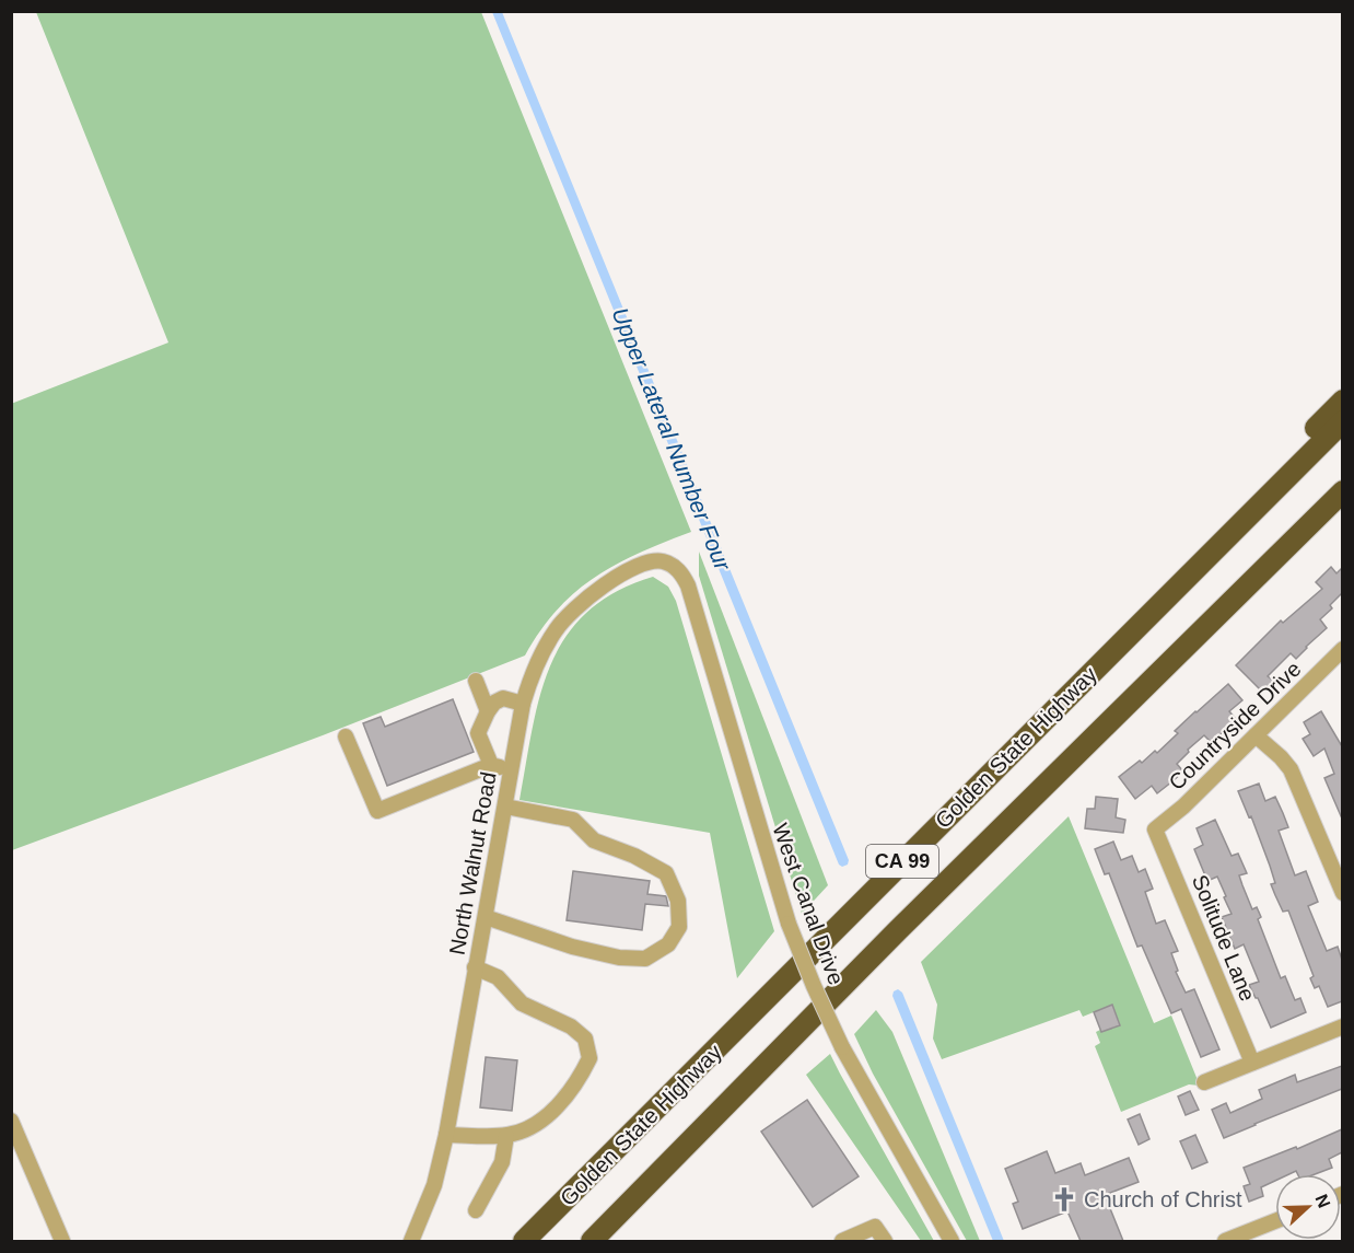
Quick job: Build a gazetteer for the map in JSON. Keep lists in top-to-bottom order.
{
  "streets": {
    "highway": ["Golden State Highway", "CA 99"],
    "street": [
      "Countryside Drive",
      "North Walnut Road",
      "West Canal Drive",
      "Solitude Lane"
    ]
  },
  "crossings": [
    ["Countryside Drive", "Solitude Lane"],
    ["North Walnut Road", "West Canal Drive"]
  ],
  "water": ["Upper Lateral Number Four"],
  "places": {
    "church": ["Church of Christ"]
  },
  "north": "right"
}
